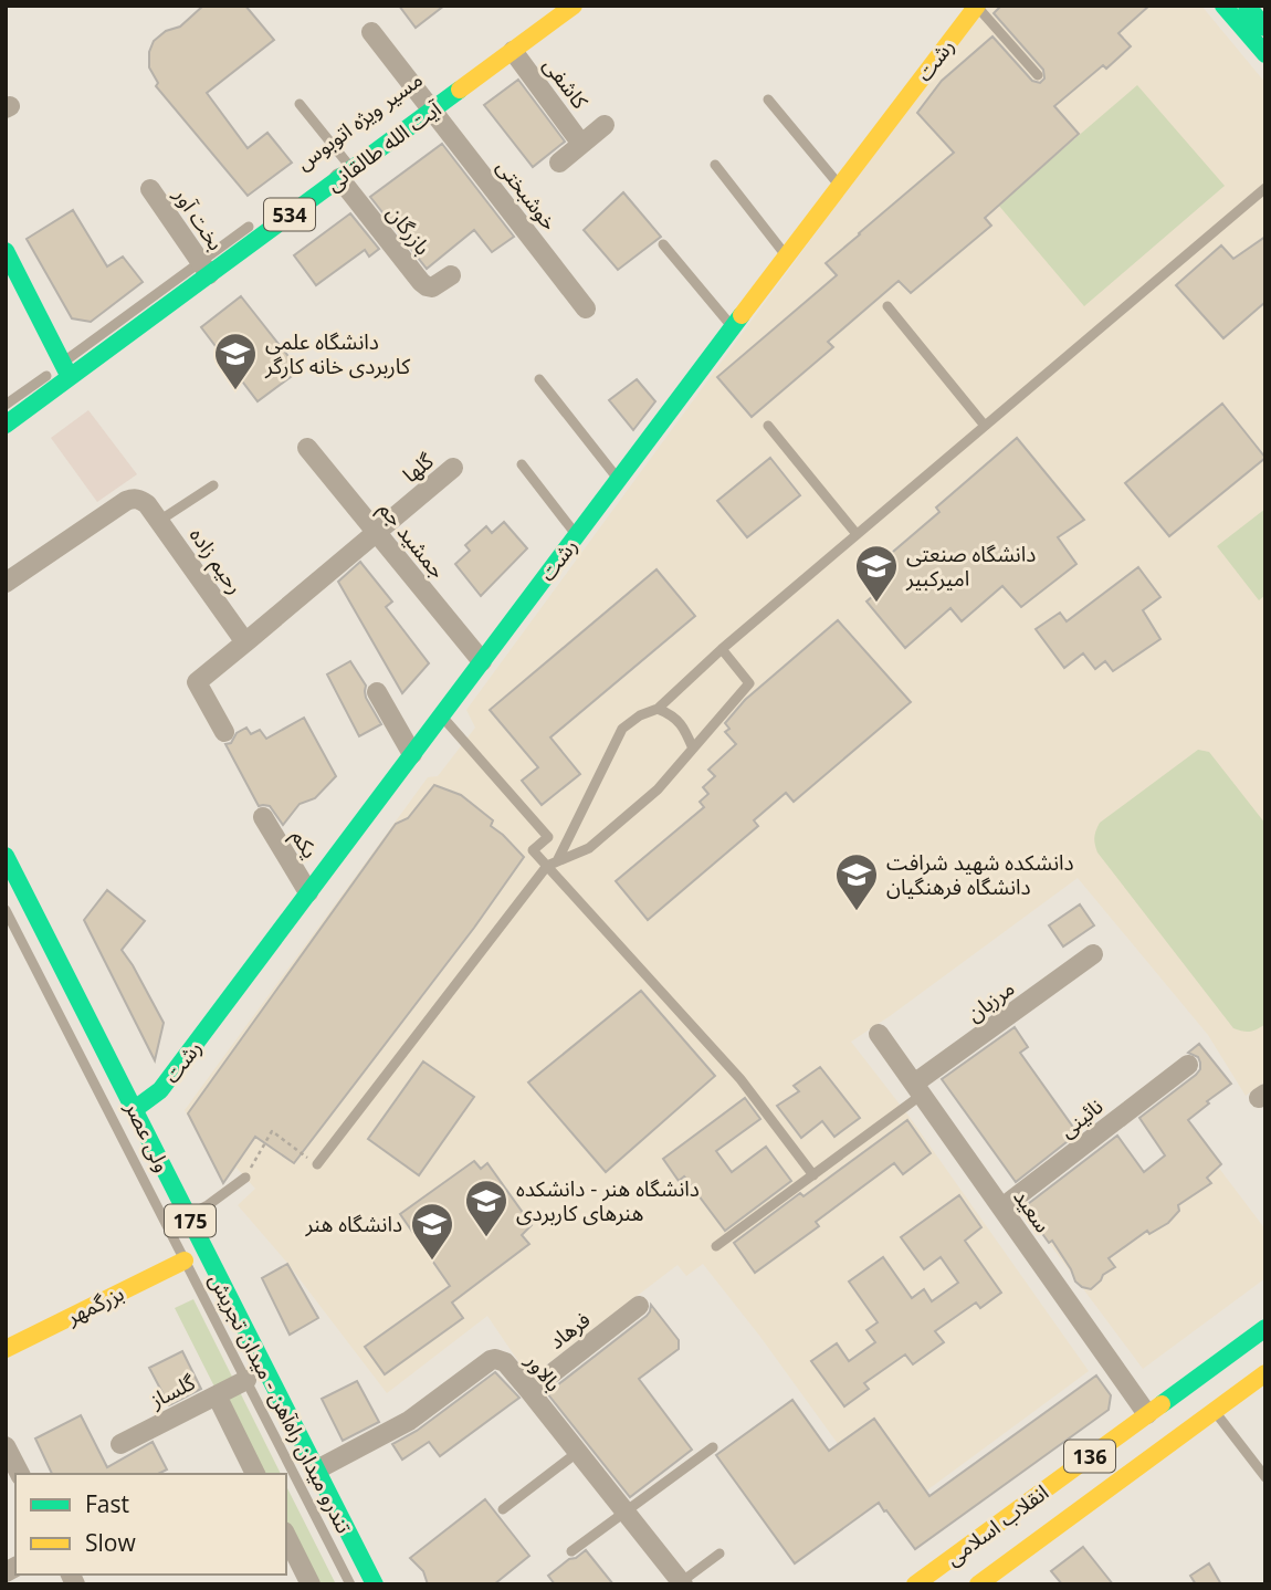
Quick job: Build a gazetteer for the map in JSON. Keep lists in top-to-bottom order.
{
  "streets": {
    "main road": [
      "رشت",
      "آیت الله طالقانی",
      "534",
      "ولی عصر",
      "175",
      "بزرگمهر",
      "136",
      "انقلاب اسلامی"
    ],
    "street": [
      "کاشفی",
      "خوشبختی",
      "بخت آور",
      "بازرگان",
      "گلها",
      "جمشید جم",
      "رحیم زاده",
      "یکم",
      "مرزبان",
      "نائینی",
      "سعید",
      "فرهاد",
      "بالاور",
      "گلساز"
    ],
    "lane": ["مسیر ویژه اتوبوس", "تندرو میدان راه‌آهن - میدان تجریش"]
  },
  "crossings": [
    ["رشت", "جمشید جم"],
    ["رشت", "یکم"],
    ["رشت", "ولی عصر"],
    ["کاشفی", "آیت الله طالقانی"],
    ["مسیر ویژه اتوبوس", "آیت الله طالقانی"],
    ["مسیر ویژه اتوبوس", "بازرگان"],
    ["آیت الله طالقانی", "خوشبختی"],
    ["آیت الله طالقانی", "بخت آور"],
    ["آیت الله طالقانی", "بازرگان"],
    ["گلها", "جمشید جم"],
    ["مرزبان", "سعید"],
    ["نائینی", "سعید"],
    ["ولی عصر", "بزرگمهر"],
    ["ولی عصر", "بالاور"],
    ["سعید", "انقلاب اسلامی"],
    ["بزرگمهر", "تندرو میدان راه‌آهن - میدان تجریش"],
    ["فرهاد", "بالاور"],
    ["گلساز", "تندرو میدان راه‌آهن - میدان تجریش"]
  ],
  "places": {
    "school or university": [
      "دانشگاه علمی کاربردی خانه کارگر",
      "دانشگاه صنعتی امیرکبیر",
      "دانشکده شهید شرافت دانشگاه فرهنگیان",
      "دانشگاه هنر - دانشکده هنرهای کاربردی",
      "دانشگاه هنر"
    ]
  },
  "legend": ["Fast", "Slow"]
}
